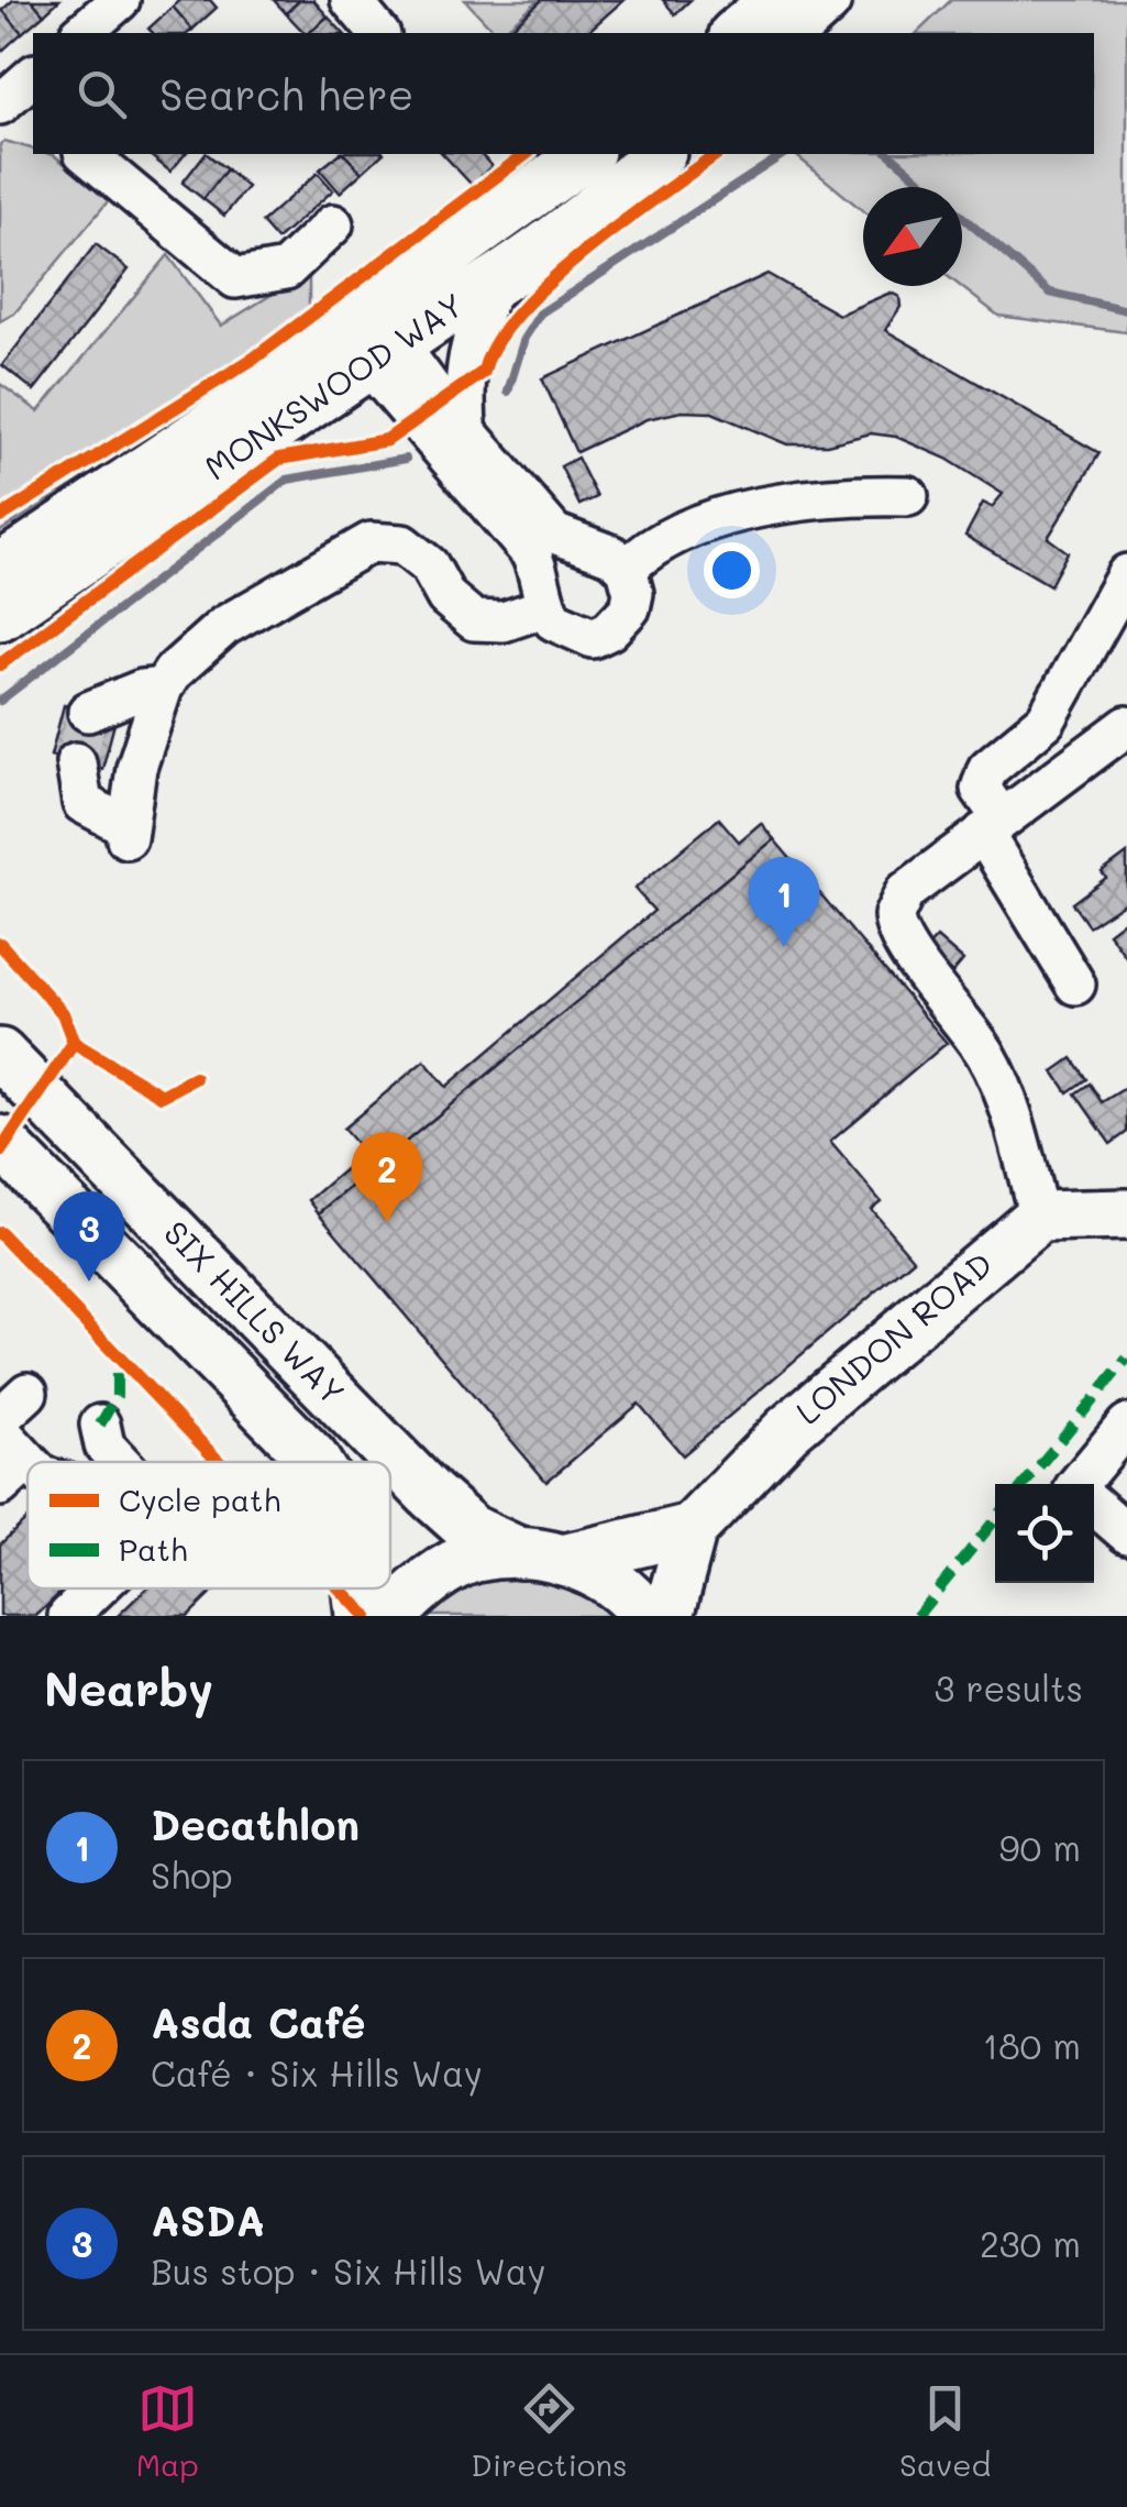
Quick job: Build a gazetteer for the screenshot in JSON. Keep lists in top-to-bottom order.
{
  "streets": {
    "main road": ["MONKSWOOD WAY", "SIX HILLS WAY", "LONDON ROAD"]
  },
  "legend": ["Cycle path", "Path"],
  "north": "bottom left",
  "page": {
    "search": "Search here",
    "pins": ["1", "2", "3"],
    "heading": ["Nearby", "3 results"],
    "list": [
      {
        "mark": "1",
        "name": "Decathlon",
        "note": "Shop",
        "value": "90 m"
      },
      {
        "mark": "2",
        "name": "Asda Café",
        "note": "Café · Six Hills Way",
        "value": "180 m"
      },
      {
        "mark": "3",
        "name": "ASDA",
        "note": "Bus stop · Six Hills Way",
        "value": "230 m"
      }
    ],
    "nav": ["Map", "Directions", "Saved"]
  }
}
